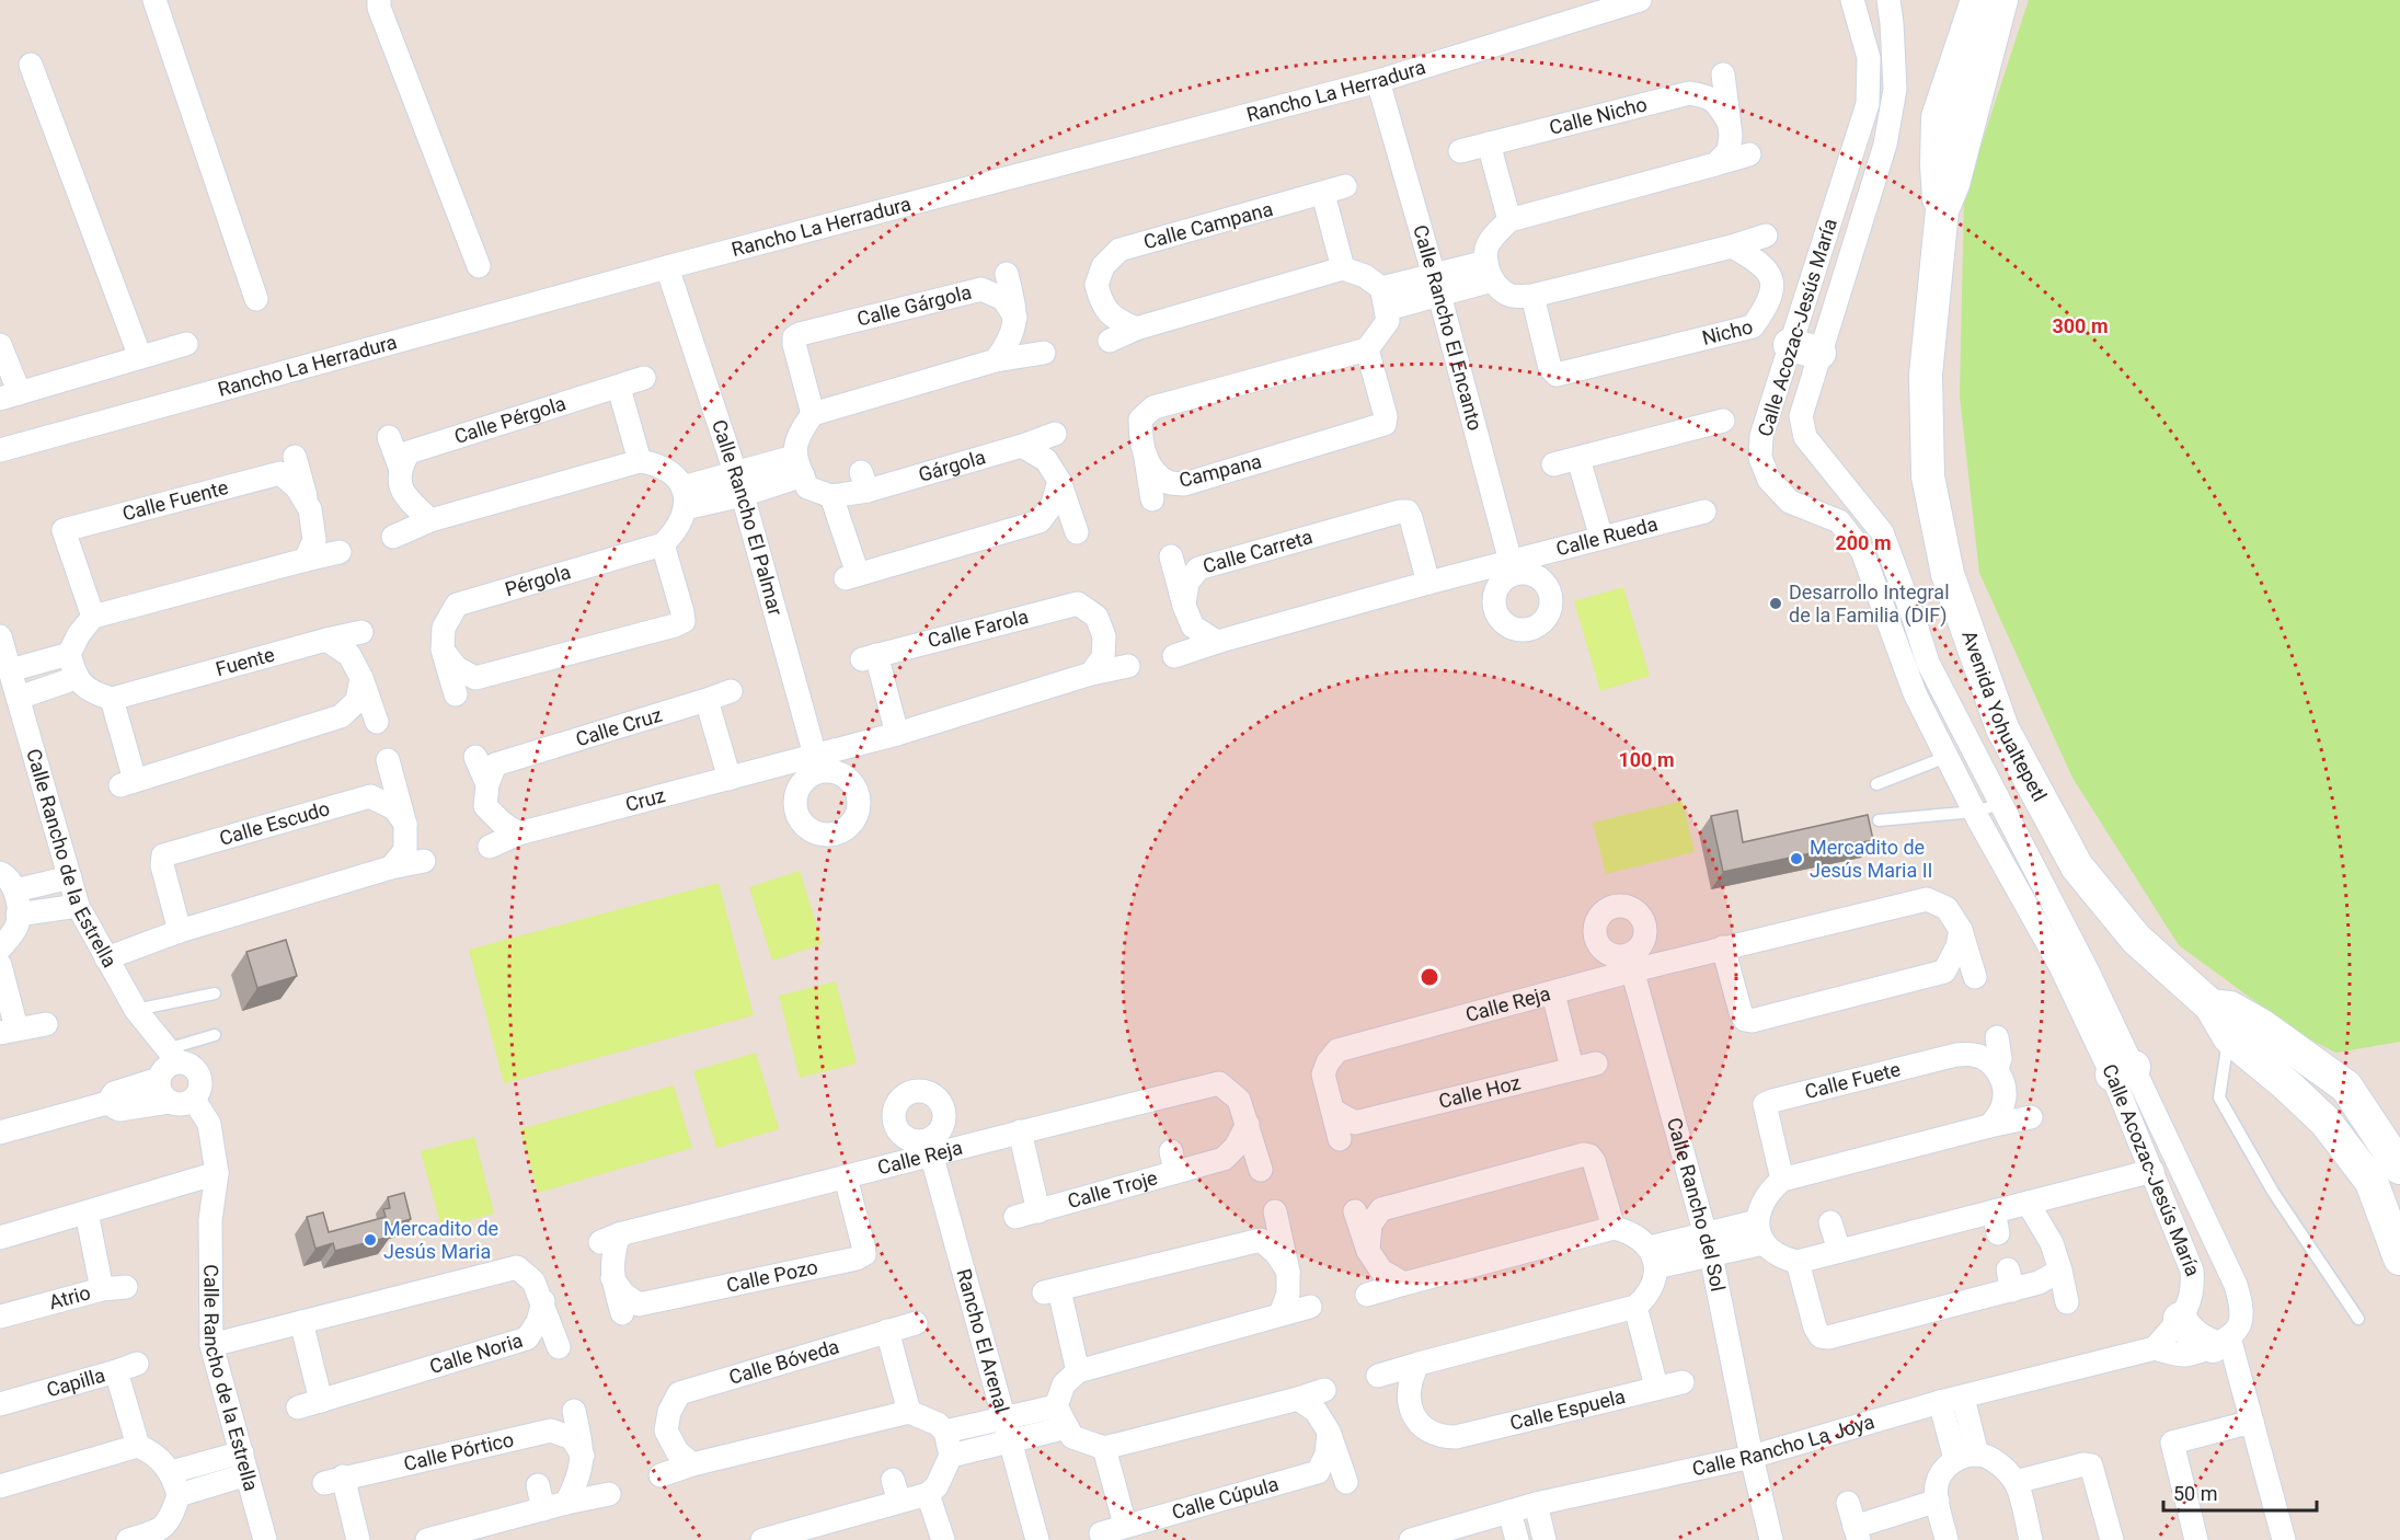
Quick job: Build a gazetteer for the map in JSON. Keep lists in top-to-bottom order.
{
  "streets": {
    "main road": ["Avenida Yohualtepetl"],
    "street": [
      "Rancho La Herradura",
      "Calle Nicho",
      "Calle Campana",
      "Calle Gárgola",
      "Calle Rancho El Encanto",
      "Calle Acozac-Jesús María",
      "Nicho",
      "Calle Pérgola",
      "Gárgola",
      "Campana",
      "Calle Fuente",
      "Calle Rancho El Palmar",
      "Calle Rueda",
      "Calle Carreta",
      "Pérgola",
      "Calle Farola",
      "Fuente",
      "Calle Cruz",
      "Cruz",
      "Calle Escudo",
      "Calle Rancho de la Estrella",
      "Calle Reja",
      "Calle Fuete",
      "Calle Hoz",
      "Calle Troje",
      "Calle Rancho del Sol",
      "Calle Pozo",
      "Atrio",
      "Rancho El Arenal",
      "Calle Noria",
      "Calle Bóveda",
      "Capilla",
      "Calle Espuela",
      "Calle Rancho La Joya",
      "Calle Pórtico",
      "Calle Cúpula"
    ]
  },
  "crossings": [
    ["Rancho La Herradura", "Calle Rancho El Encanto"],
    ["Rancho La Herradura", "Calle Rancho El Palmar"],
    ["Calle Rancho El Encanto", "Calle Rueda"],
    ["Calle Acozac-Jesús María", "Calle Rancho La Joya"],
    ["Calle Rancho El Palmar", "Cruz"],
    ["Calle Rueda", "Calle Carreta"],
    ["Calle Reja", "Calle Hoz"],
    ["Calle Reja", "Calle Troje"],
    ["Calle Reja", "Calle Rancho del Sol"],
    ["Calle Reja", "Calle Pozo"],
    ["Calle Reja", "Rancho El Arenal"],
    ["Calle Rancho del Sol", "Calle Rancho La Joya"]
  ],
  "places": ["Desarrollo Integral de la Familia (DIF)", "Mercadito de Jesús Maria II", "Mercadito de Jesús Maria"],
  "scale_bar": "50 m",
  "rings": ["300 m", "200 m", "100 m"]
}
